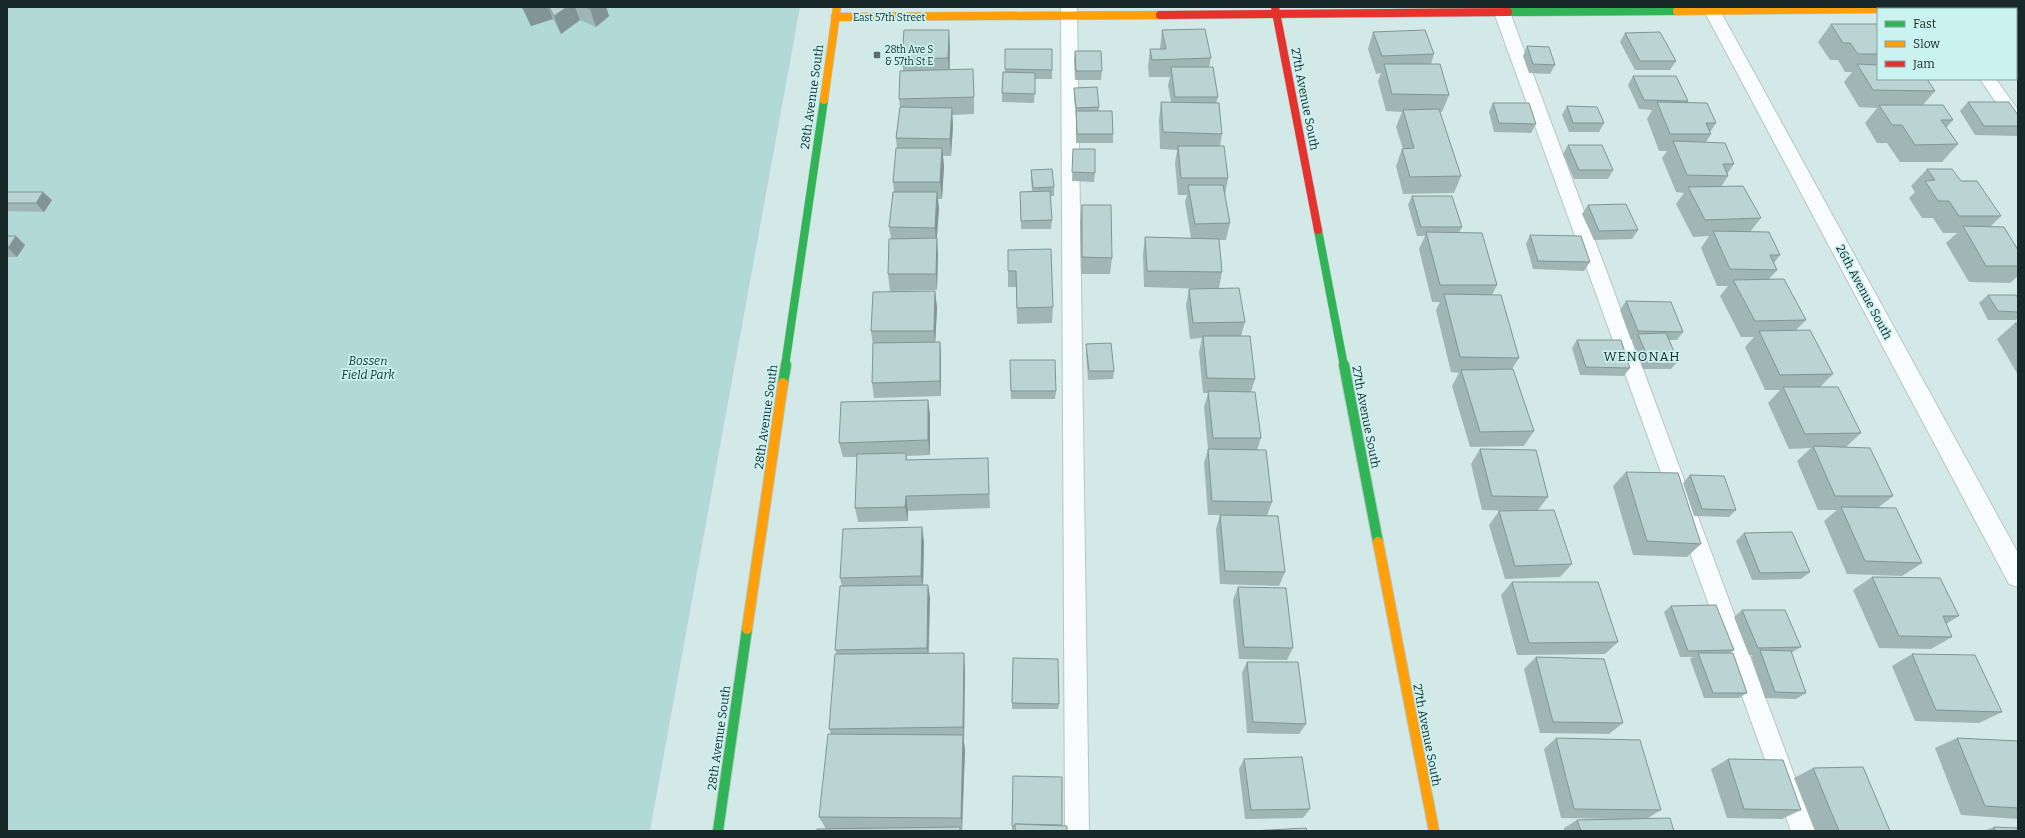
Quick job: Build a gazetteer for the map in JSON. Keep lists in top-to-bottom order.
{
  "streets": {
    "street": [
      "East 57th Street",
      "28th Avenue South",
      "27th Avenue South",
      "26th Avenue South"
    ]
  },
  "crossings": [
    ["East 57th Street", "28th Avenue South"],
    ["East 57th Street", "27th Avenue South"],
    ["East 57th Street", "26th Avenue South"]
  ],
  "districts": ["WENONAH"],
  "parks": ["Bossen Field Park"],
  "places": {
    "transit": ["28th Ave S & 57th St E"]
  },
  "legend": ["Fast", "Slow", "Jam"]
}
